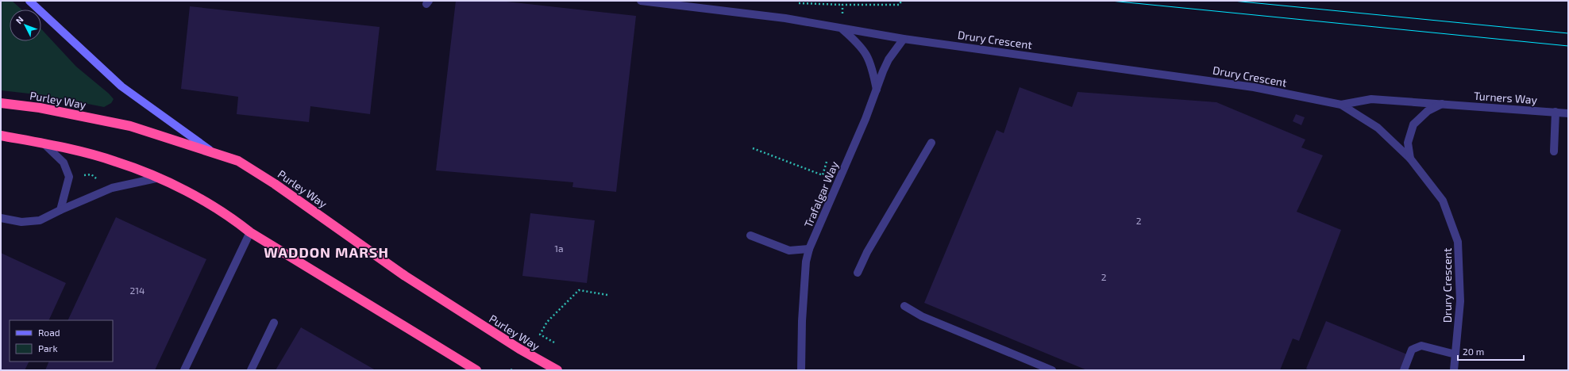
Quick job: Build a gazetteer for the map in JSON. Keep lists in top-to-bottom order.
{
  "streets": {
    "highway": ["Purley Way"],
    "street": ["Drury Crescent", "Turners Way", "Trafalgar Way"]
  },
  "crossings": [
    ["Drury Crescent", "Turners Way"],
    ["Drury Crescent", "Trafalgar Way"]
  ],
  "districts": ["WADDON MARSH"],
  "house_numbers": [
    "2",
    "1a",
    "2",
    "214"
  ],
  "legend": ["Road", "Park"],
  "scale_bar": "20 m",
  "north": "top left"
}
